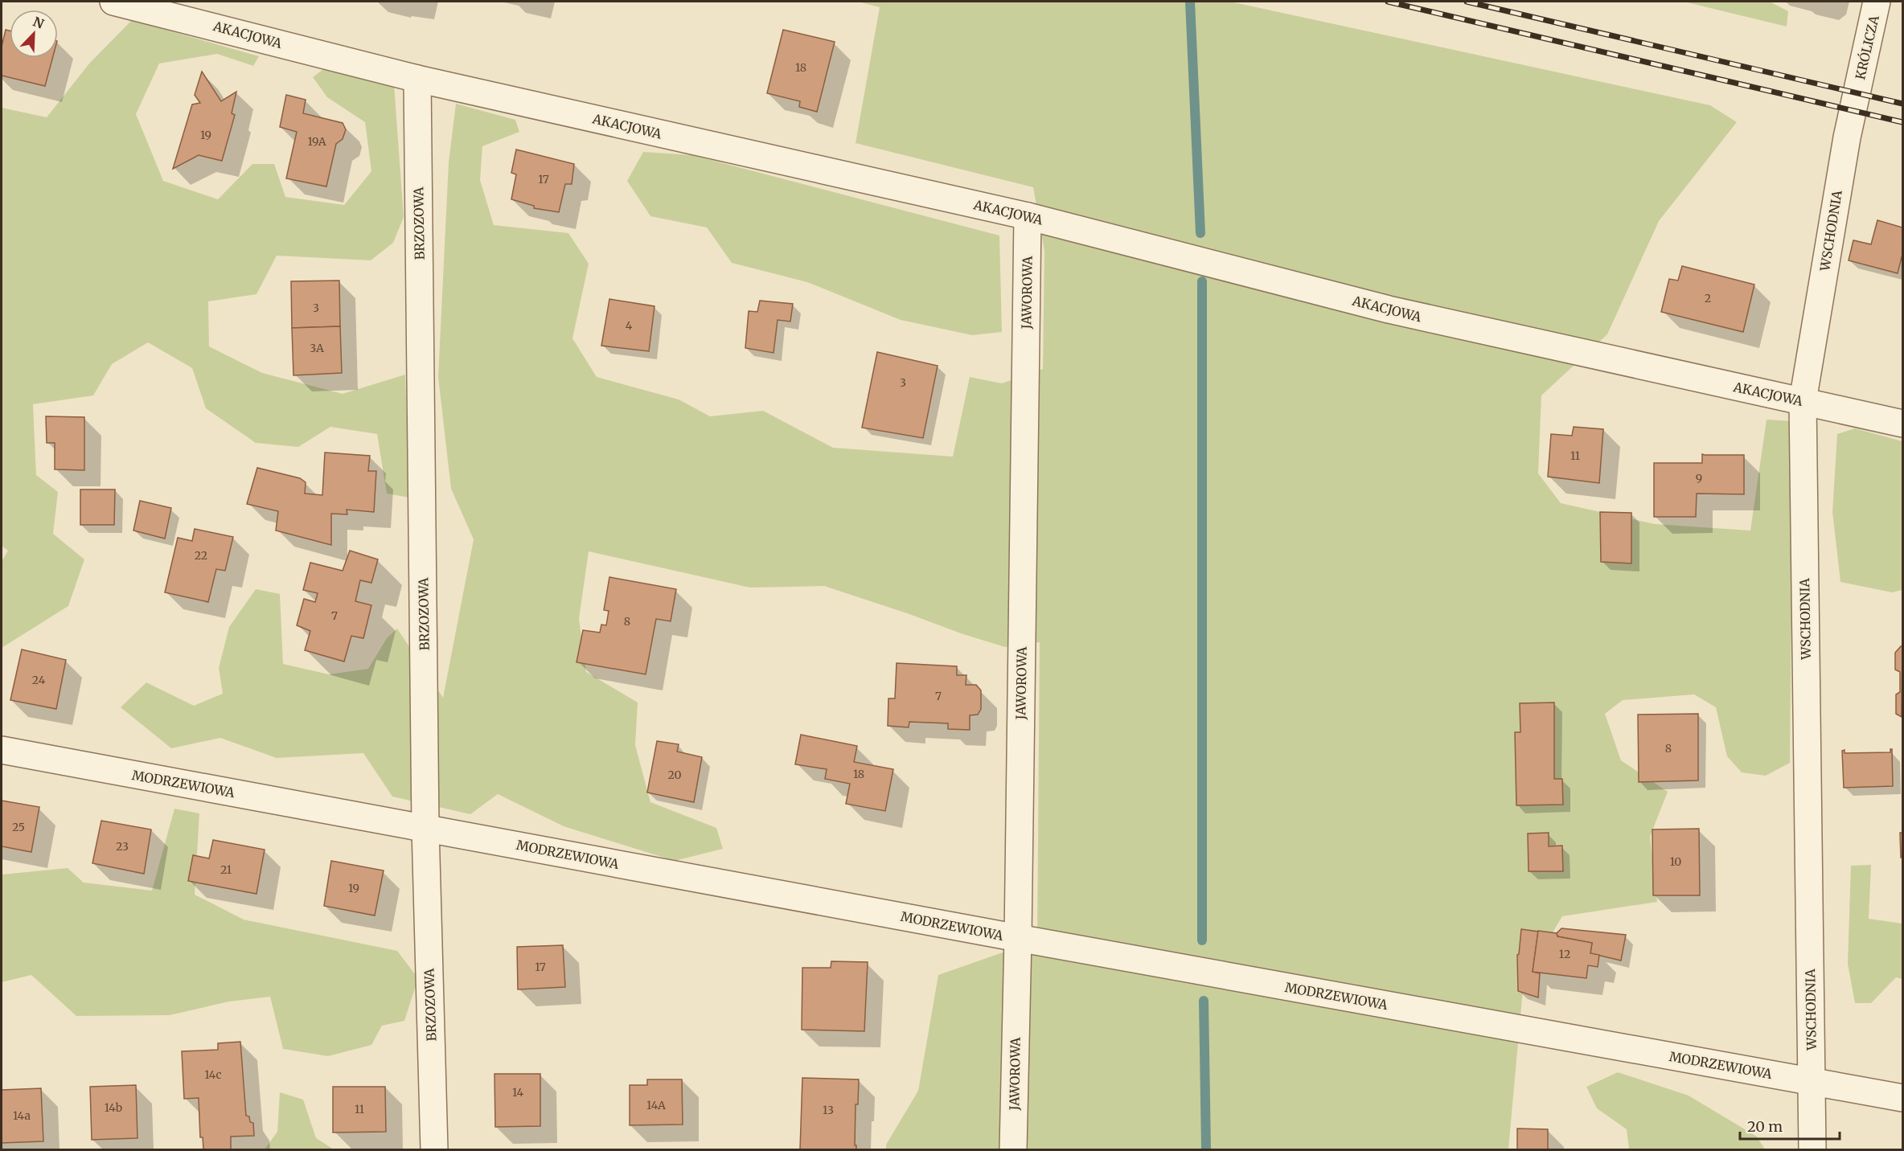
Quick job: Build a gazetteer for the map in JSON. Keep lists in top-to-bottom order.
{
  "streets": {
    "street": [
      "AKACJOWA",
      "KRÓLICZA",
      "BRZOZOWA",
      "WSCHODNIA",
      "JAWOROWA",
      "MODRZEWIOWA"
    ]
  },
  "crossings": [
    ["AKACJOWA", "BRZOZOWA"],
    ["AKACJOWA", "WSCHODNIA"],
    ["AKACJOWA", "JAWOROWA"],
    ["KRÓLICZA", "WSCHODNIA"],
    ["BRZOZOWA", "MODRZEWIOWA"],
    ["WSCHODNIA", "MODRZEWIOWA"],
    ["JAWOROWA", "MODRZEWIOWA"]
  ],
  "house_numbers": [
    "18",
    "19",
    "19A",
    "17",
    "2",
    "3",
    "4",
    "3A",
    "3",
    "11",
    "9",
    "22",
    "7",
    "8",
    "24",
    "7",
    "8",
    "18",
    "20",
    "25",
    "23",
    "10",
    "21",
    "19",
    "12",
    "17",
    "14c",
    "14",
    "14A",
    "14b",
    "11",
    "13",
    "14a"
  ],
  "scale_bar": "20 m",
  "north": "top right"
}
